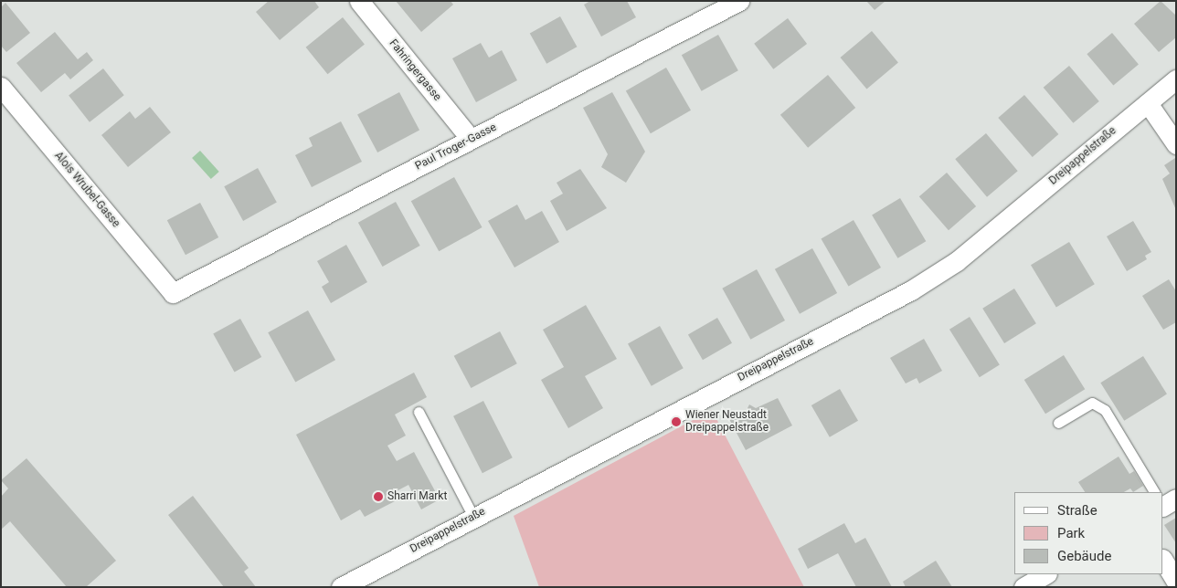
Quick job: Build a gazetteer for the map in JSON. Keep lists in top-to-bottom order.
{
  "streets": {
    "street": [
      "Fahringergasse",
      "Paul Troger-Gasse",
      "Dreipappelstraße",
      "Alois Wrubel-Gasse"
    ]
  },
  "crossings": [
    ["Fahringergasse", "Paul Troger-Gasse"],
    ["Paul Troger-Gasse", "Alois Wrubel-Gasse"]
  ],
  "places": ["Wiener Neustadt Dreipappelstraße", "Sharri Markt"],
  "legend": ["Straße", "Park", "Gebäude"]
}
